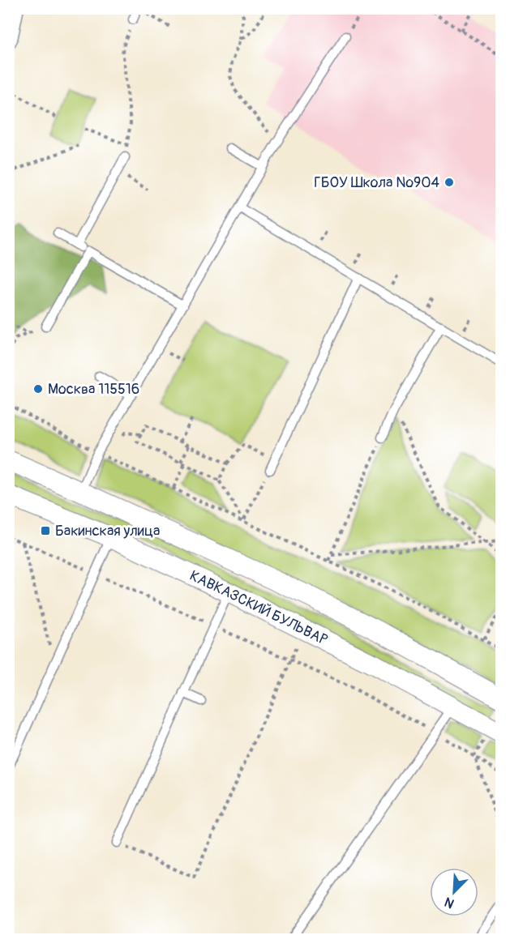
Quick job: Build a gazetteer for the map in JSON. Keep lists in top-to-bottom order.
{
  "streets": {
    "street": ["КАВКАЗСКИЙ БУЛЬВАР"]
  },
  "places": {
    "other": ["ГБОУ Школа №904", "Москва 115516"],
    "transit": ["Бакинская улица"]
  },
  "north": "bottom left"
}
